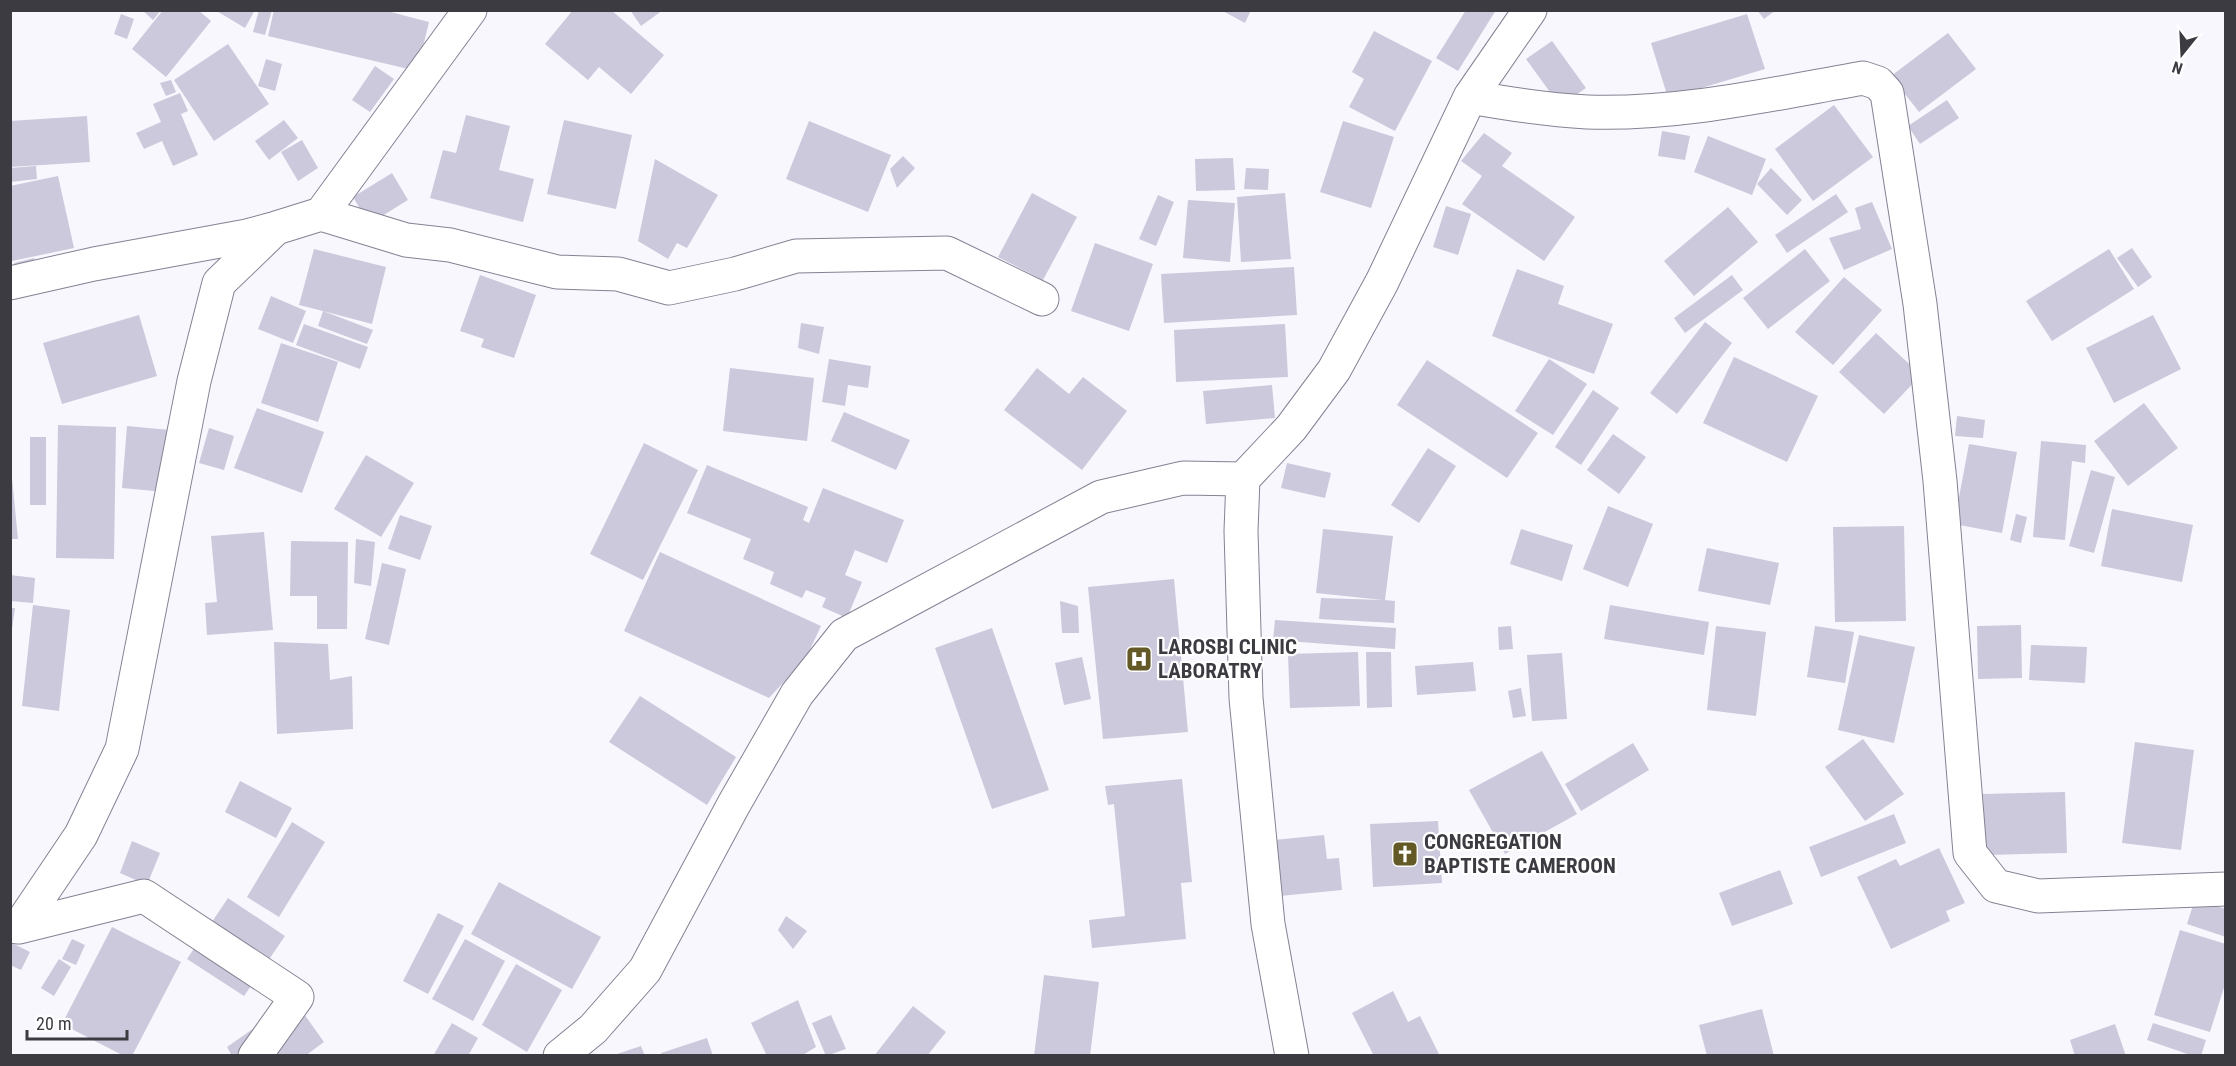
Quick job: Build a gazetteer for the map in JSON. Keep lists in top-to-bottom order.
{
  "places": {
    "hospital": ["LAROSBI CLINIC LABORATRY"],
    "church": ["CONGREGATION BAPTISTE CAMEROON"]
  },
  "scale_bar": "20 m",
  "north": "bottom"
}
